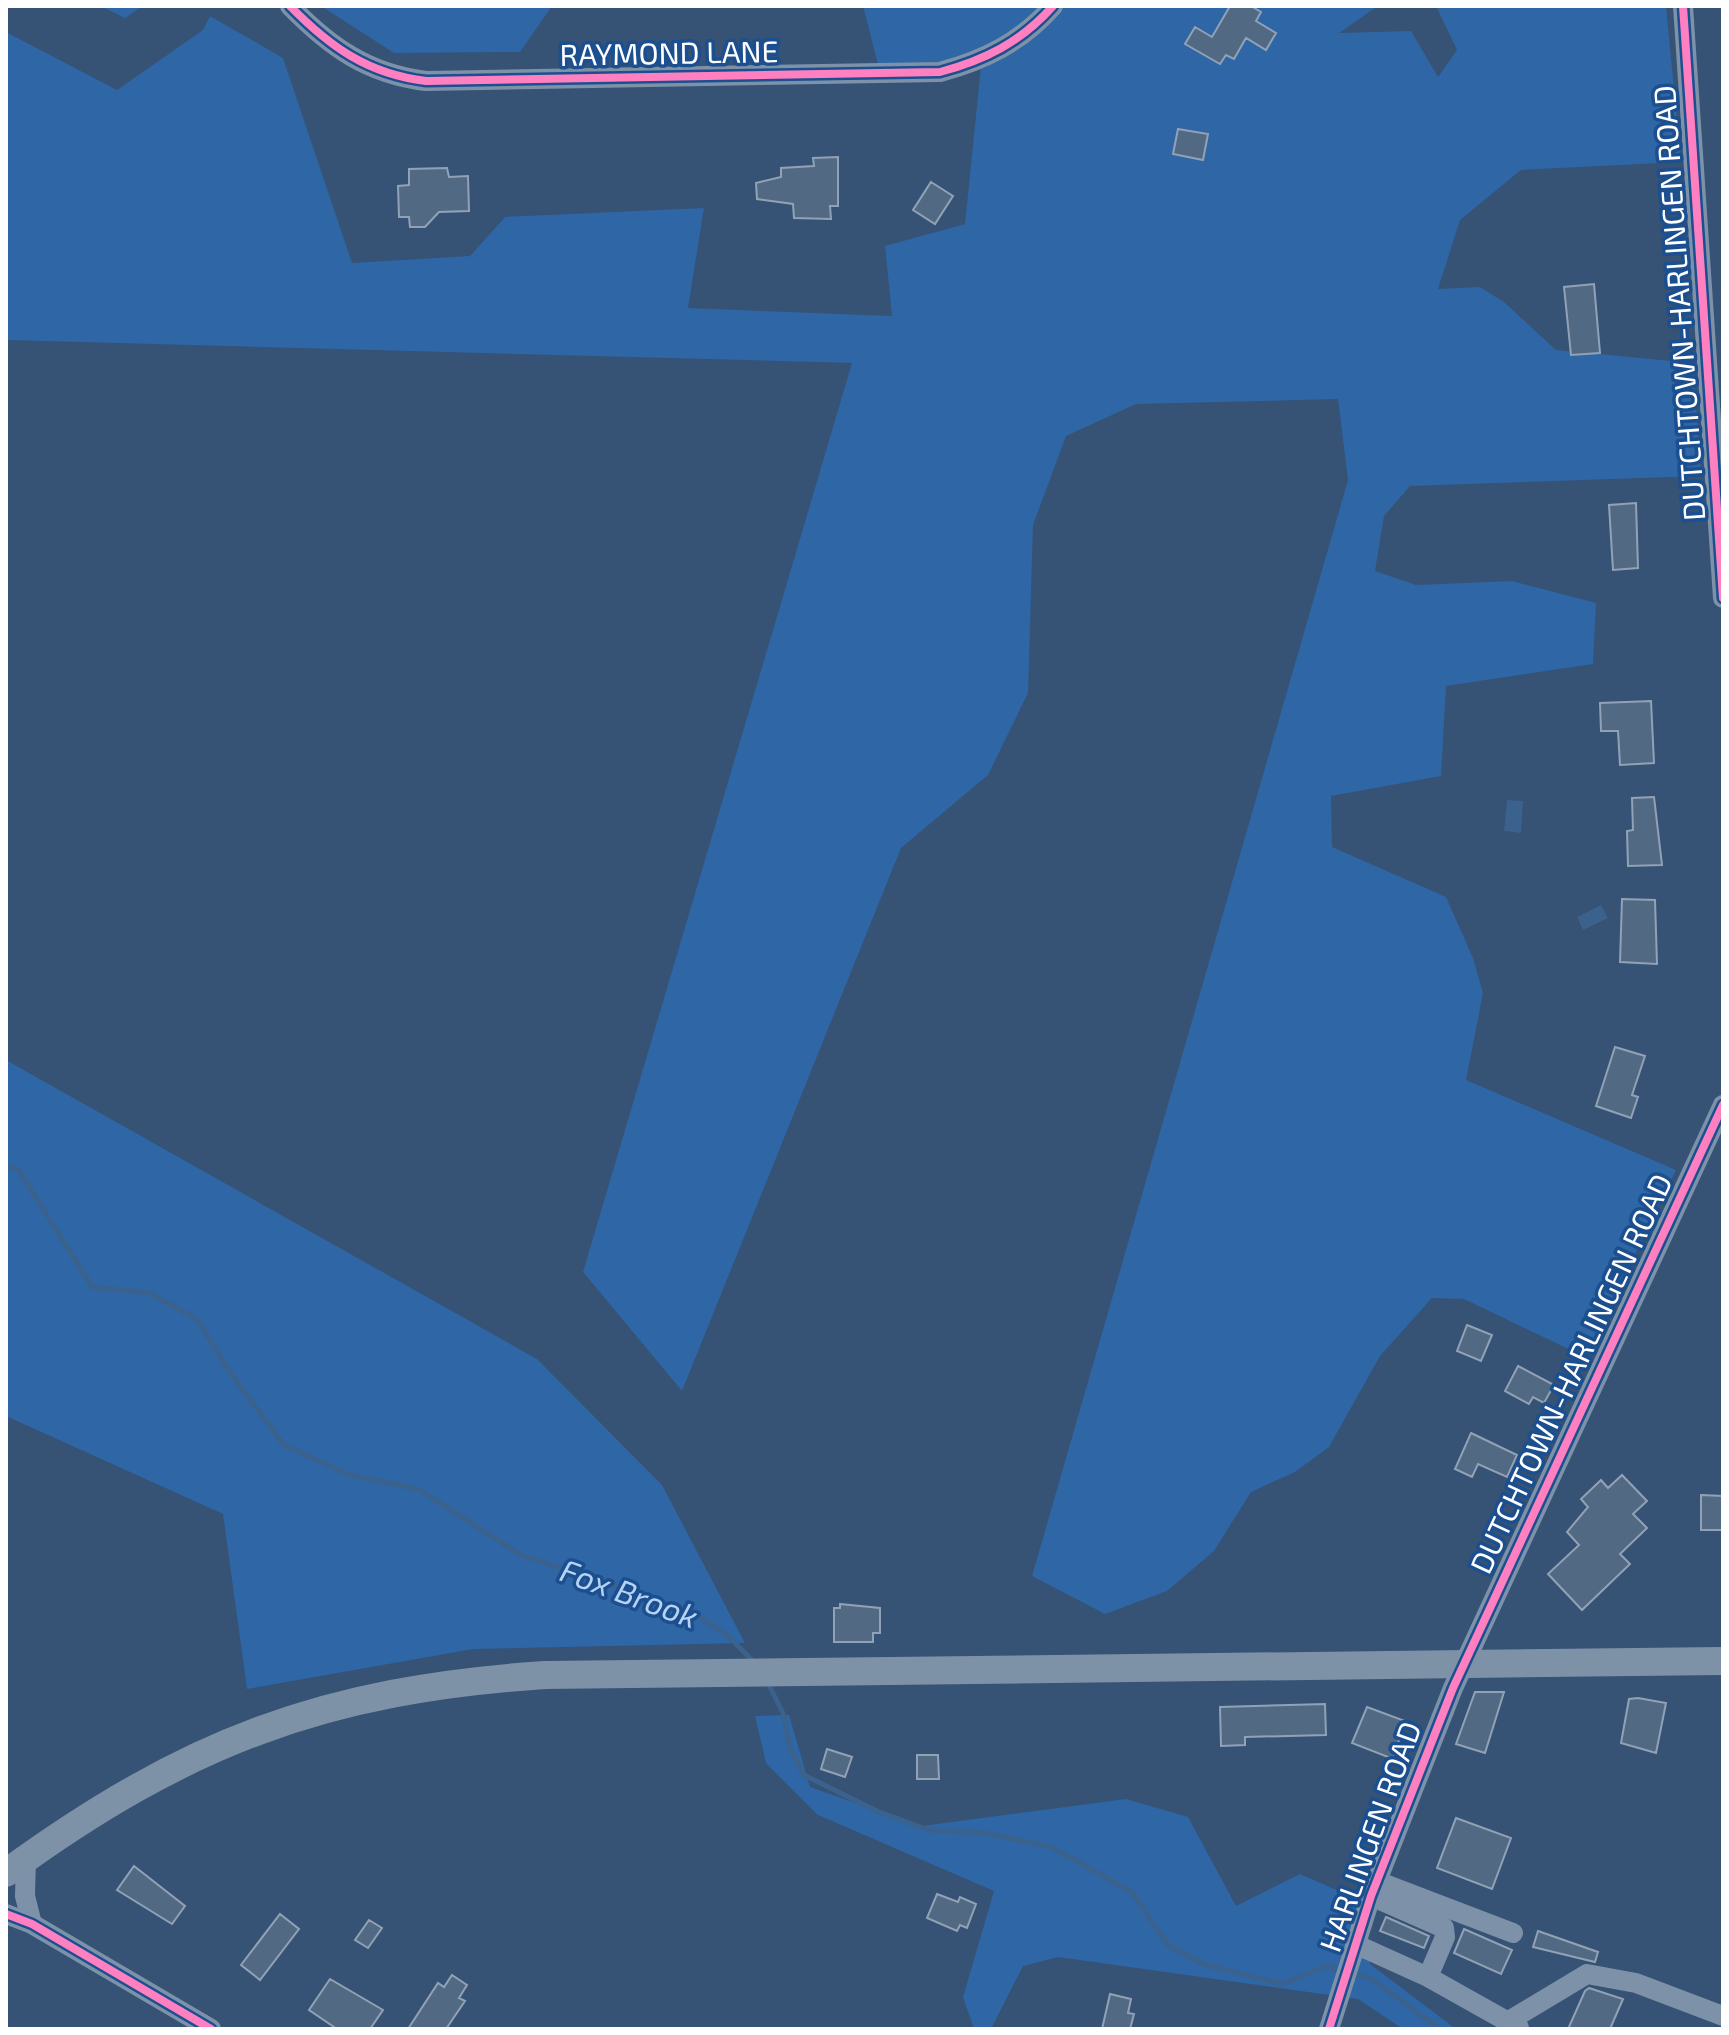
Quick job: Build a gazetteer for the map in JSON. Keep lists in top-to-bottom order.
{
  "streets": {
    "street": ["RAYMOND LANE", "DUTCHTOWN-HARLINGEN ROAD", "HARLINGEN ROAD"]
  },
  "crossings": [
    ["DUTCHTOWN-HARLINGEN ROAD", "HARLINGEN ROAD"]
  ],
  "water": ["Fox Brook"]
}
